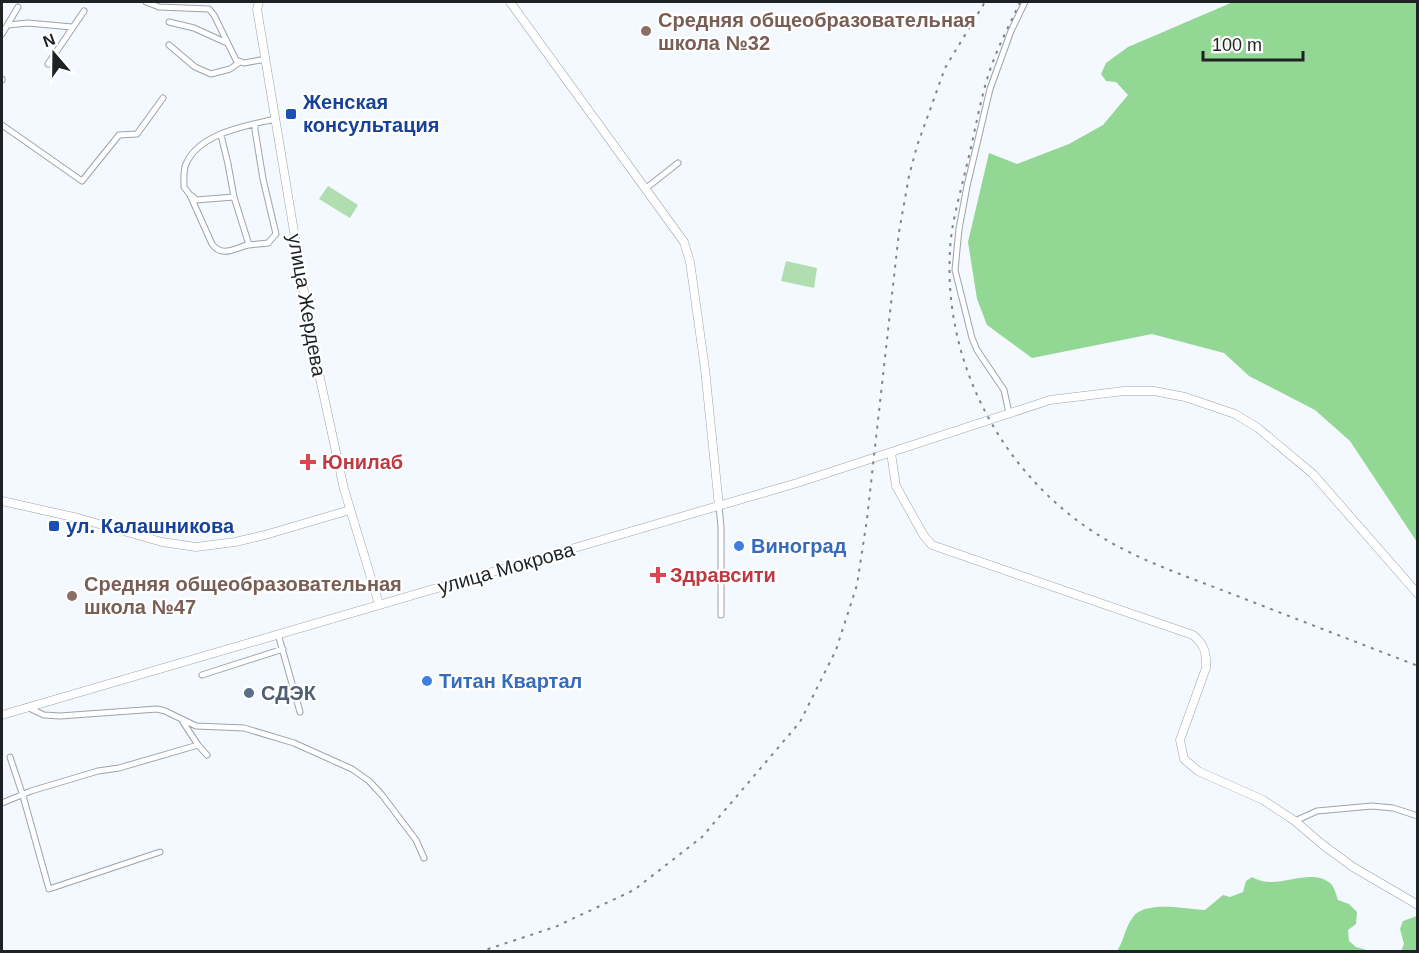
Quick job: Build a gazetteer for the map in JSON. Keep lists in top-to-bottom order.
{
  "streets": {
    "main road": ["улица Жердева", "улица Мокрова"]
  },
  "crossings": [
    ["улица Жердева", "улица Мокрова"]
  ],
  "places": {
    "other": [
      "Средняя общеобразовательная школа №32",
      "Виноград",
      "Средняя общеобразовательная школа №47",
      "Титан Квартал",
      "СДЭК"
    ],
    "transit": ["Женская консультация", "ул. Калашникова"],
    "health": ["Юнилаб", "Здравсити"]
  },
  "scale_bar": "100 m",
  "north": "top"
}
